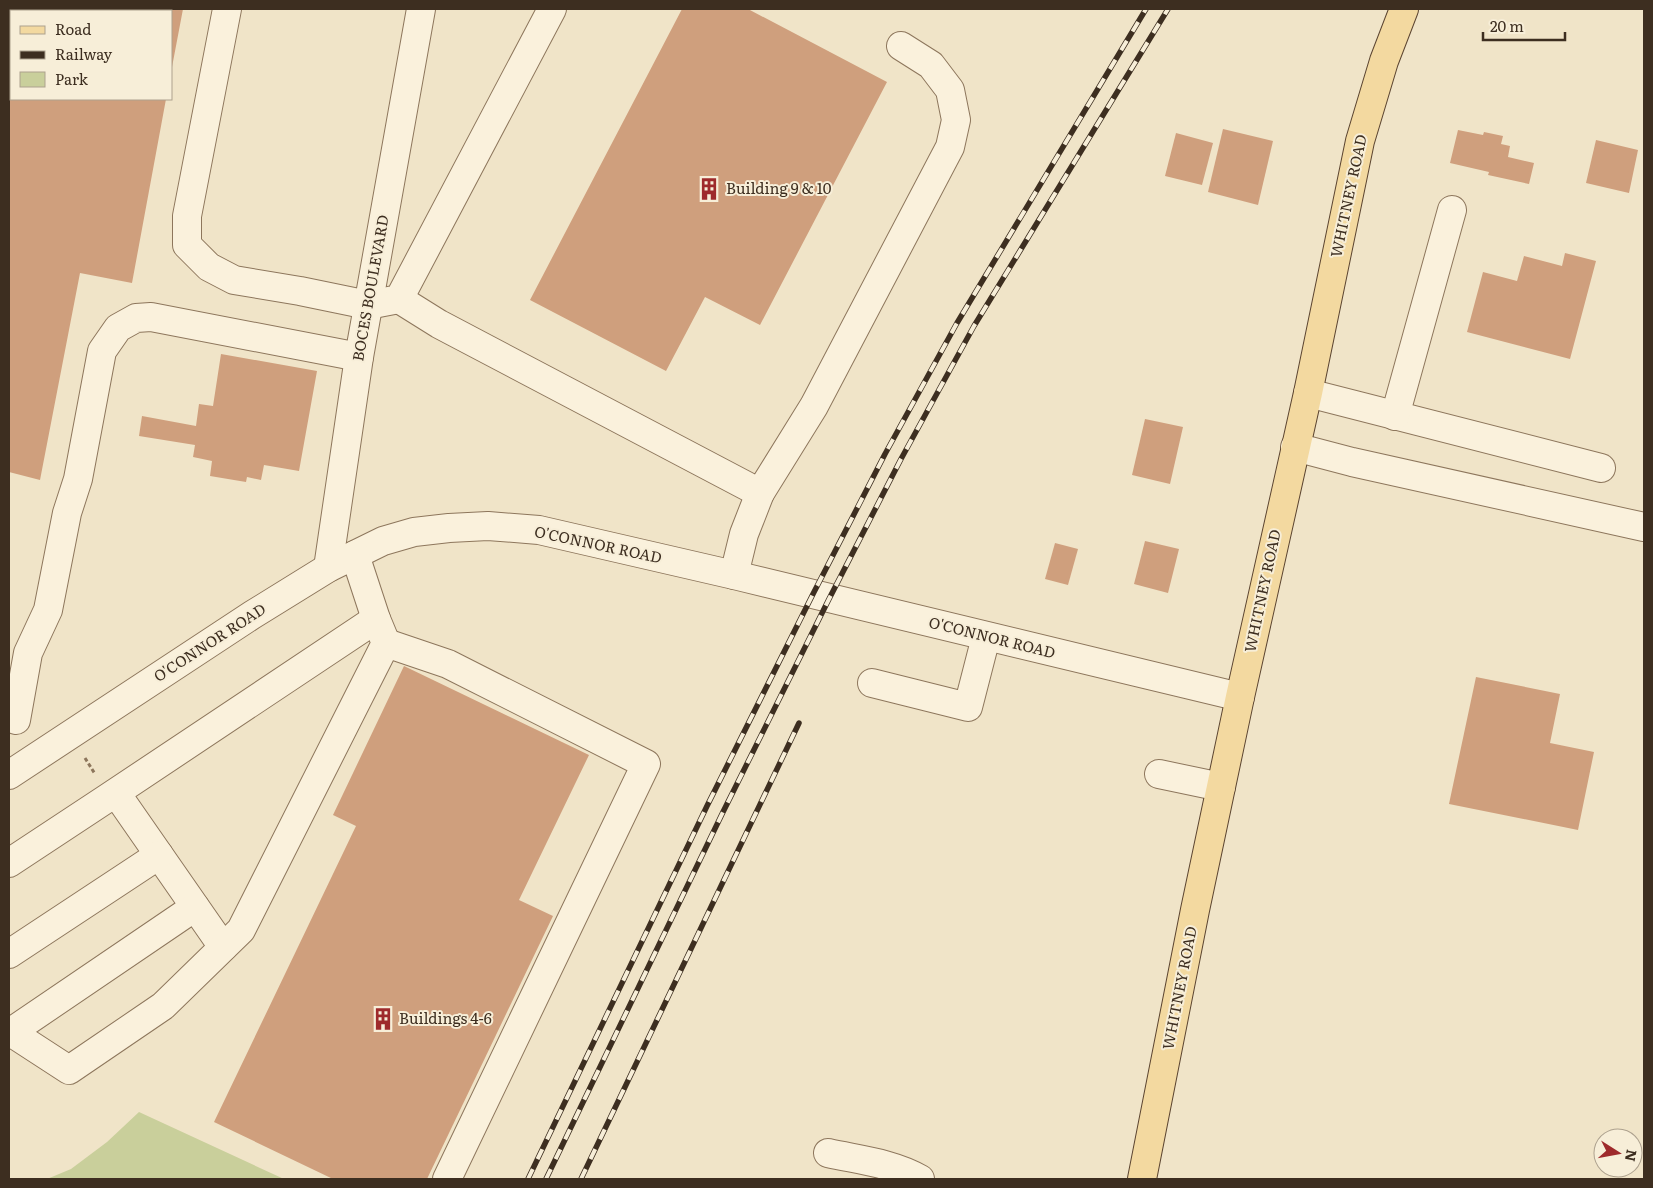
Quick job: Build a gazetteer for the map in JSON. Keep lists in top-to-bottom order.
{
  "streets": {
    "main road": ["WHITNEY ROAD"],
    "street": ["BOCES BOULEVARD", "O'CONNOR ROAD"]
  },
  "crossings": [
    ["WHITNEY ROAD", "O'CONNOR ROAD"],
    ["BOCES BOULEVARD", "O'CONNOR ROAD"]
  ],
  "places": {
    "building": ["Building 9 & 10", "Buildings 4-6"]
  },
  "legend": ["Road", "Railway", "Park"],
  "scale_bar": "20 m",
  "north": "right"
}
